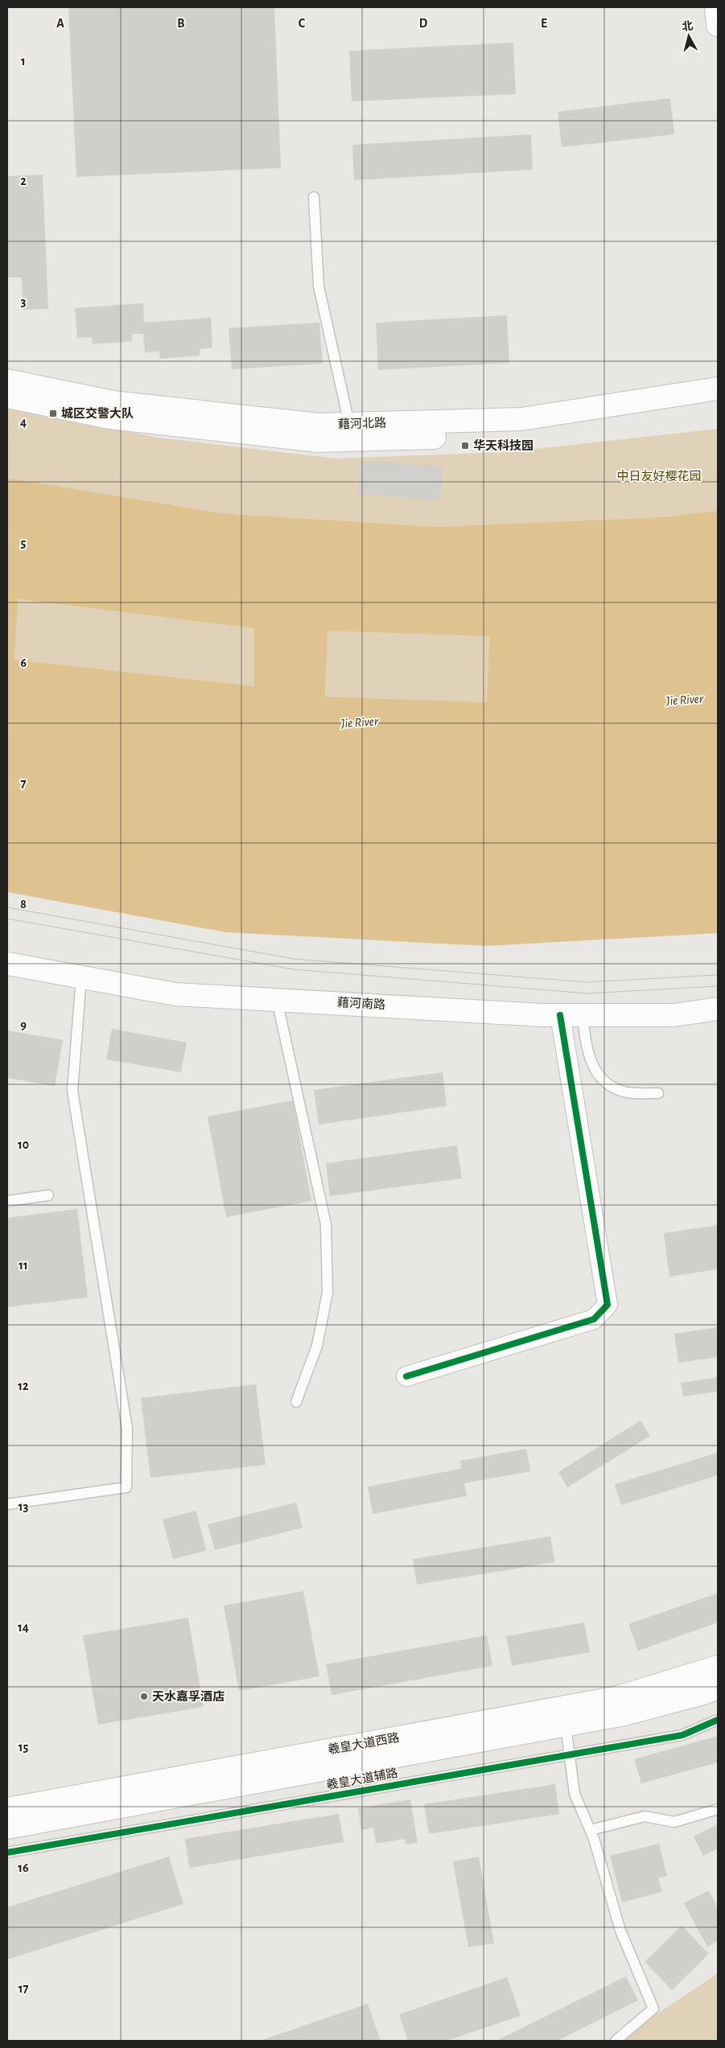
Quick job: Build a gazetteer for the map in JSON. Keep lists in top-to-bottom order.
{
  "streets": {
    "main road": ["藉河北路", "藉河南路", "羲皇大道西路"],
    "lane": ["羲皇大道辅路"]
  },
  "water": ["Jie River"],
  "parks": ["中日友好樱花园"],
  "places": {
    "transit": ["城区交警大队", "华天科技园"],
    "other": ["天水嘉孚酒店"]
  },
  "north": "top",
  "grid": {
    "columns": [
      "A",
      "B",
      "C",
      "D",
      "E"
    ],
    "rows": [
      "1",
      "2",
      "3",
      "4",
      "5",
      "6",
      "7",
      "8",
      "9",
      "10",
      "11",
      "12",
      "13",
      "14",
      "15",
      "16",
      "17"
    ]
  }
}
